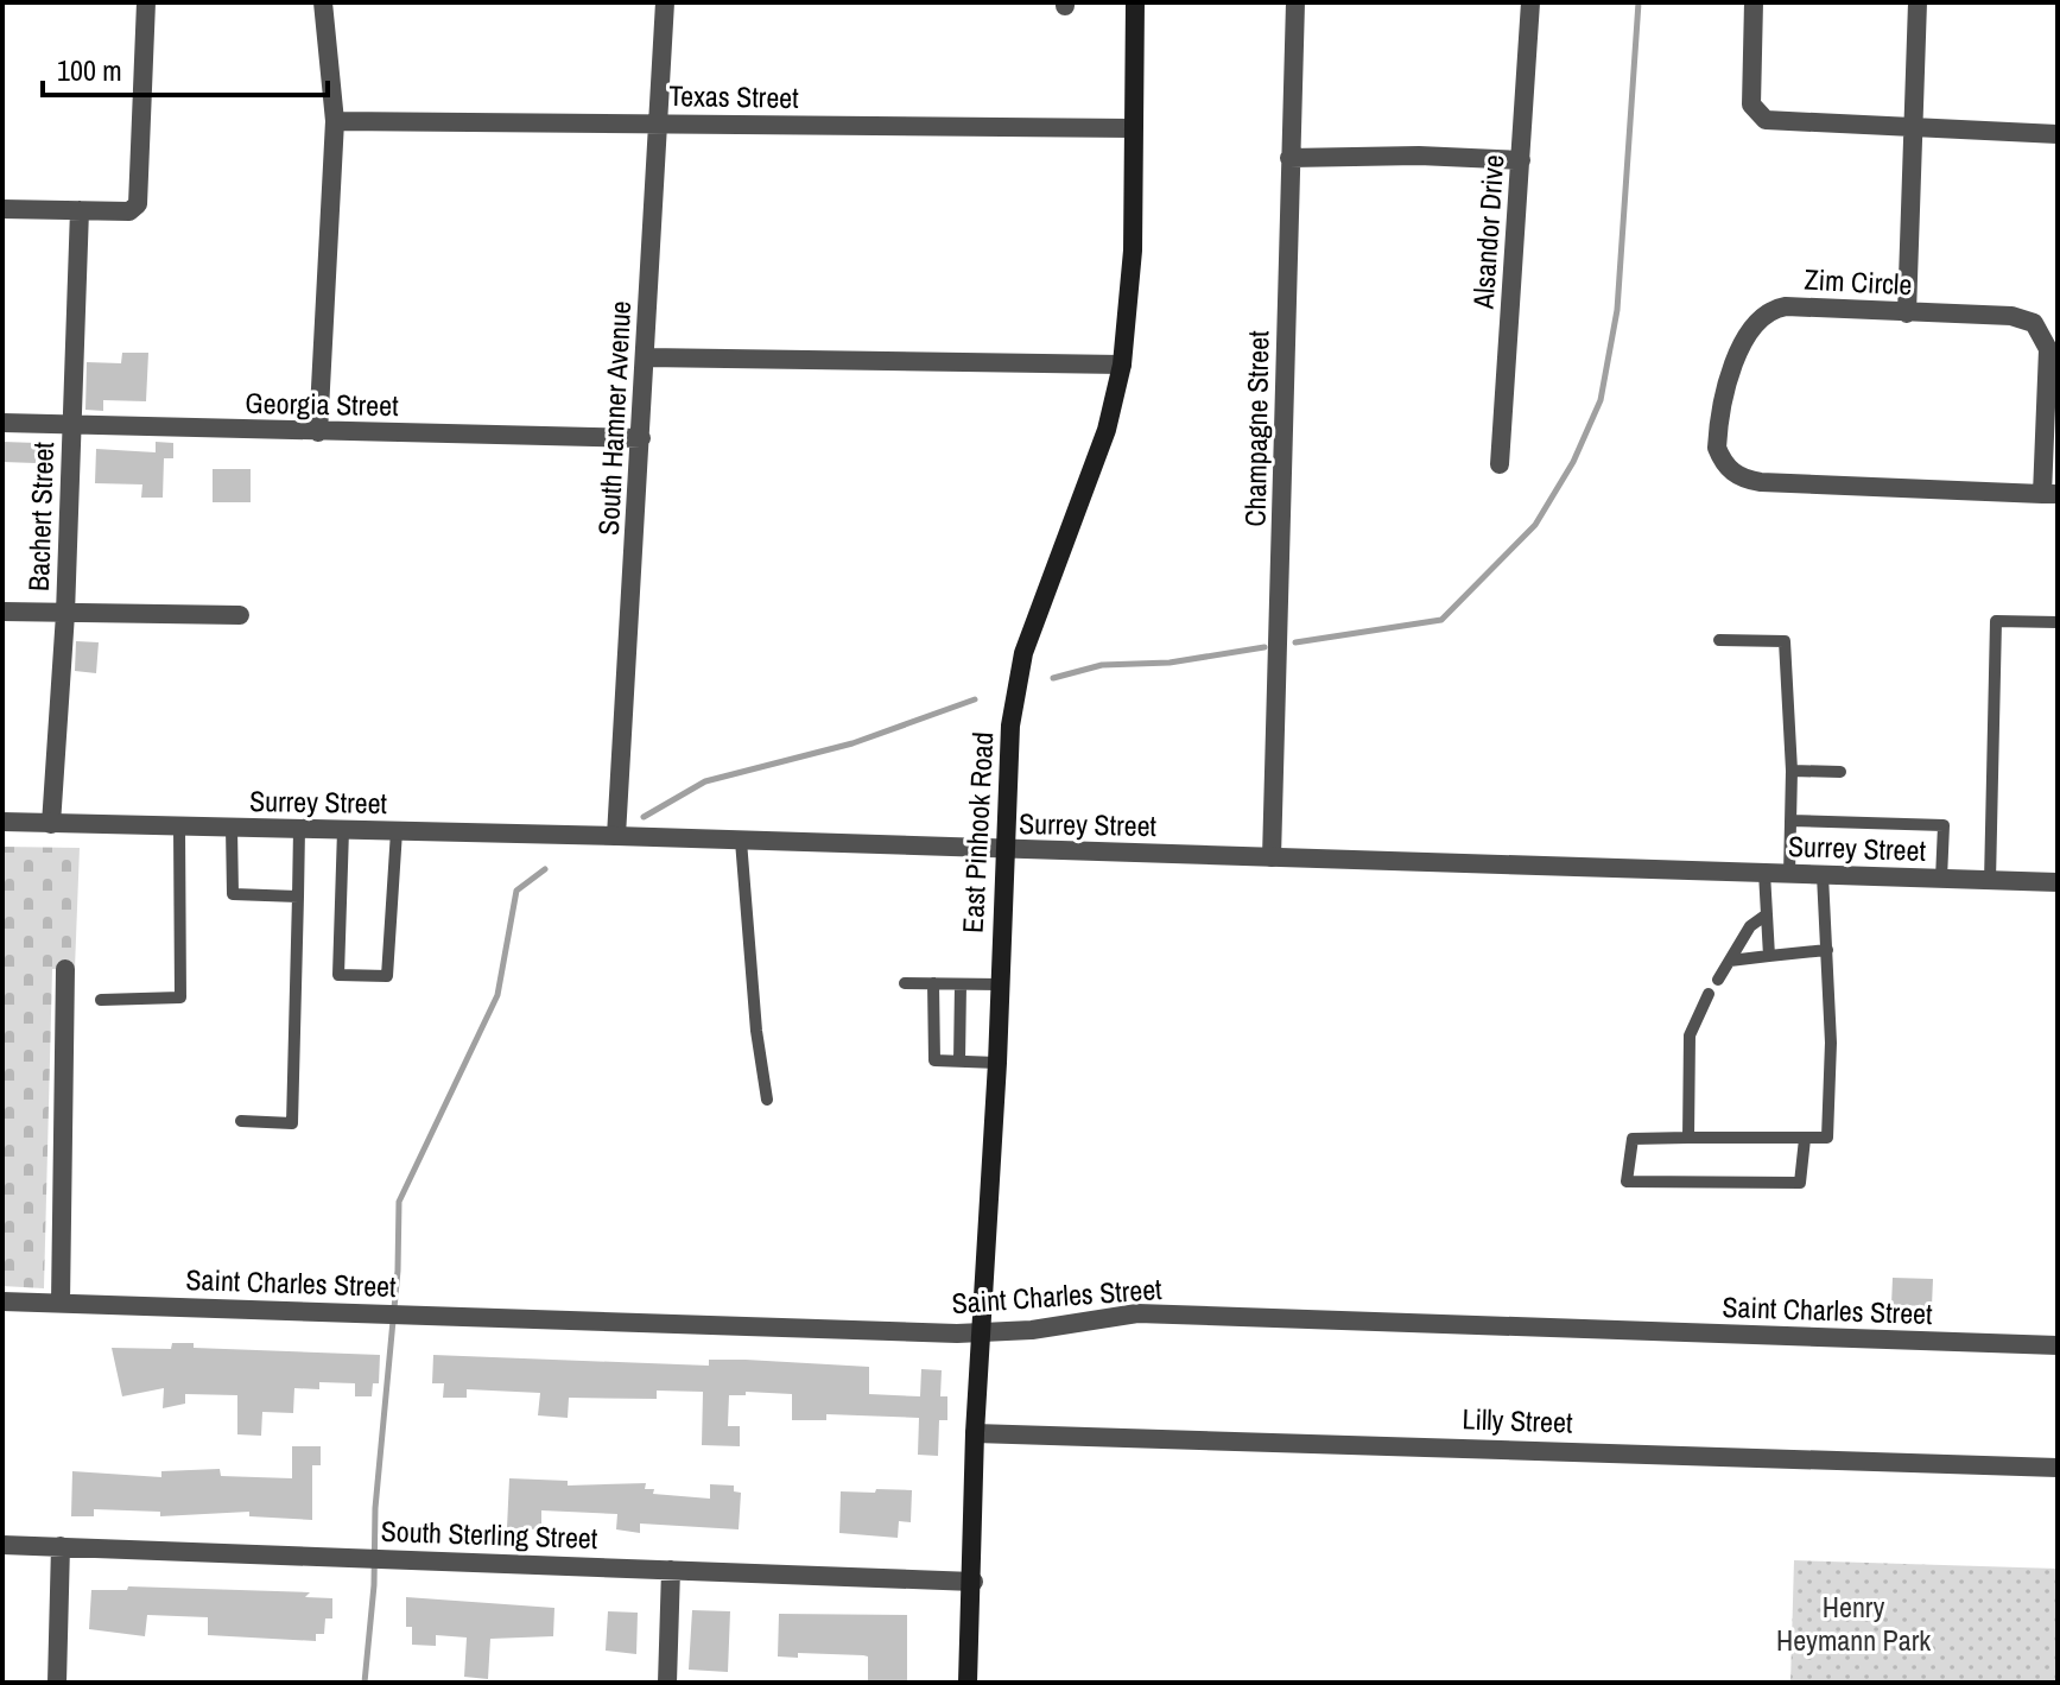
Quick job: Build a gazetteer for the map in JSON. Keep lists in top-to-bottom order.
{
  "streets": {
    "main road": ["East Pinhook Road"],
    "street": [
      "Texas Street",
      "Alsandor Drive",
      "Zim Circle",
      "Georgia Street",
      "South Hamner Avenue",
      "Champagne Street",
      "Bachert Street",
      "Surrey Street",
      "Saint Charles Street",
      "Lilly Street",
      "South Sterling Street"
    ]
  },
  "crossings": [
    ["Texas Street", "South Hamner Avenue"],
    ["Texas Street", "East Pinhook Road"],
    ["Georgia Street", "South Hamner Avenue"],
    ["Georgia Street", "Bachert Street"],
    ["South Hamner Avenue", "Surrey Street"],
    ["Champagne Street", "Surrey Street"],
    ["Bachert Street", "Surrey Street"],
    ["Surrey Street", "East Pinhook Road"],
    ["East Pinhook Road", "Saint Charles Street"],
    ["East Pinhook Road", "Lilly Street"],
    ["East Pinhook Road", "South Sterling Street"]
  ],
  "parks": ["Henry Heymann Park"],
  "scale_bar": "100 m"
}
